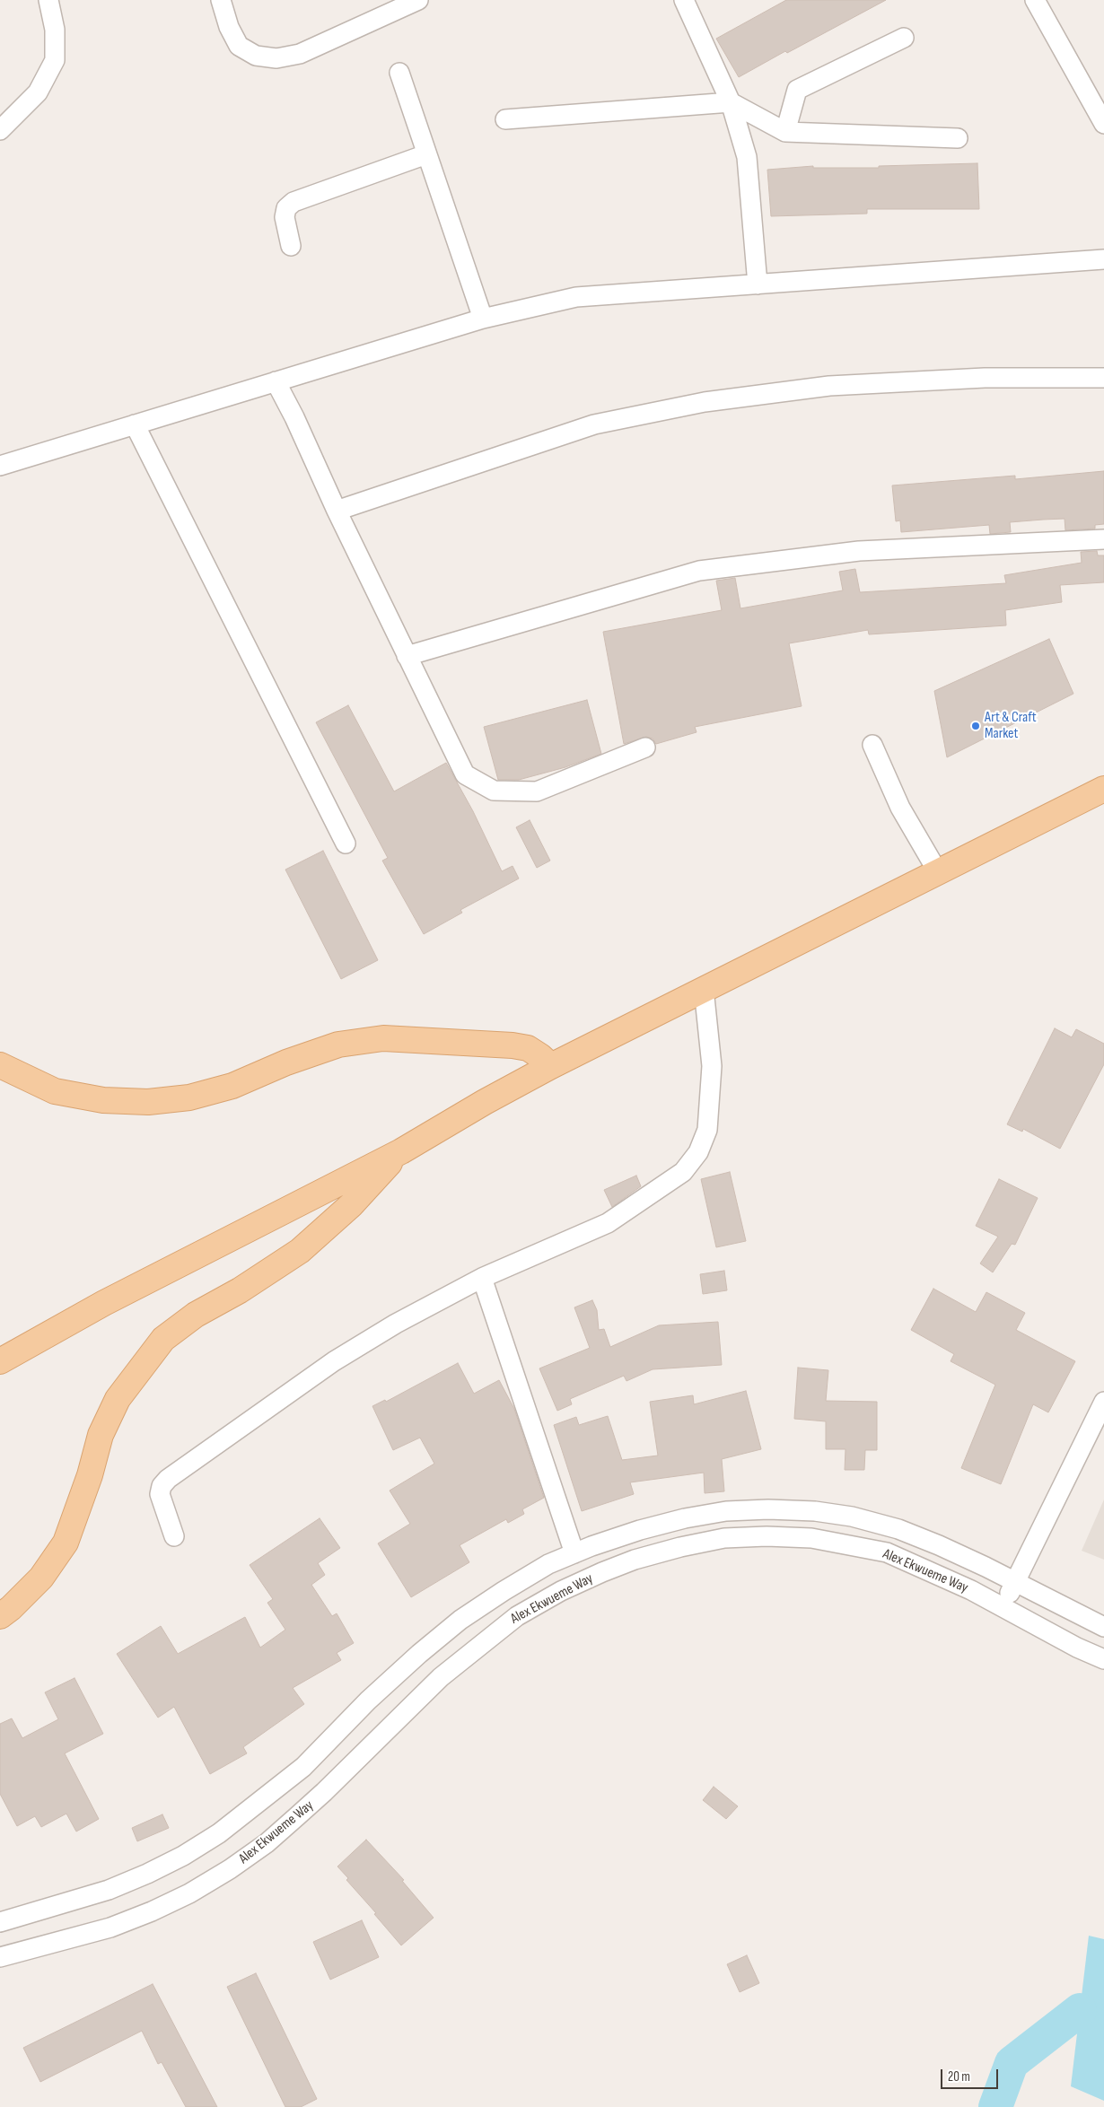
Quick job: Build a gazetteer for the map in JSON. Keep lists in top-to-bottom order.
{
  "streets": {
    "street": ["Alex Ekwueme Way"]
  },
  "places": ["Art & Craft Market"],
  "scale_bar": "20 m"
}
